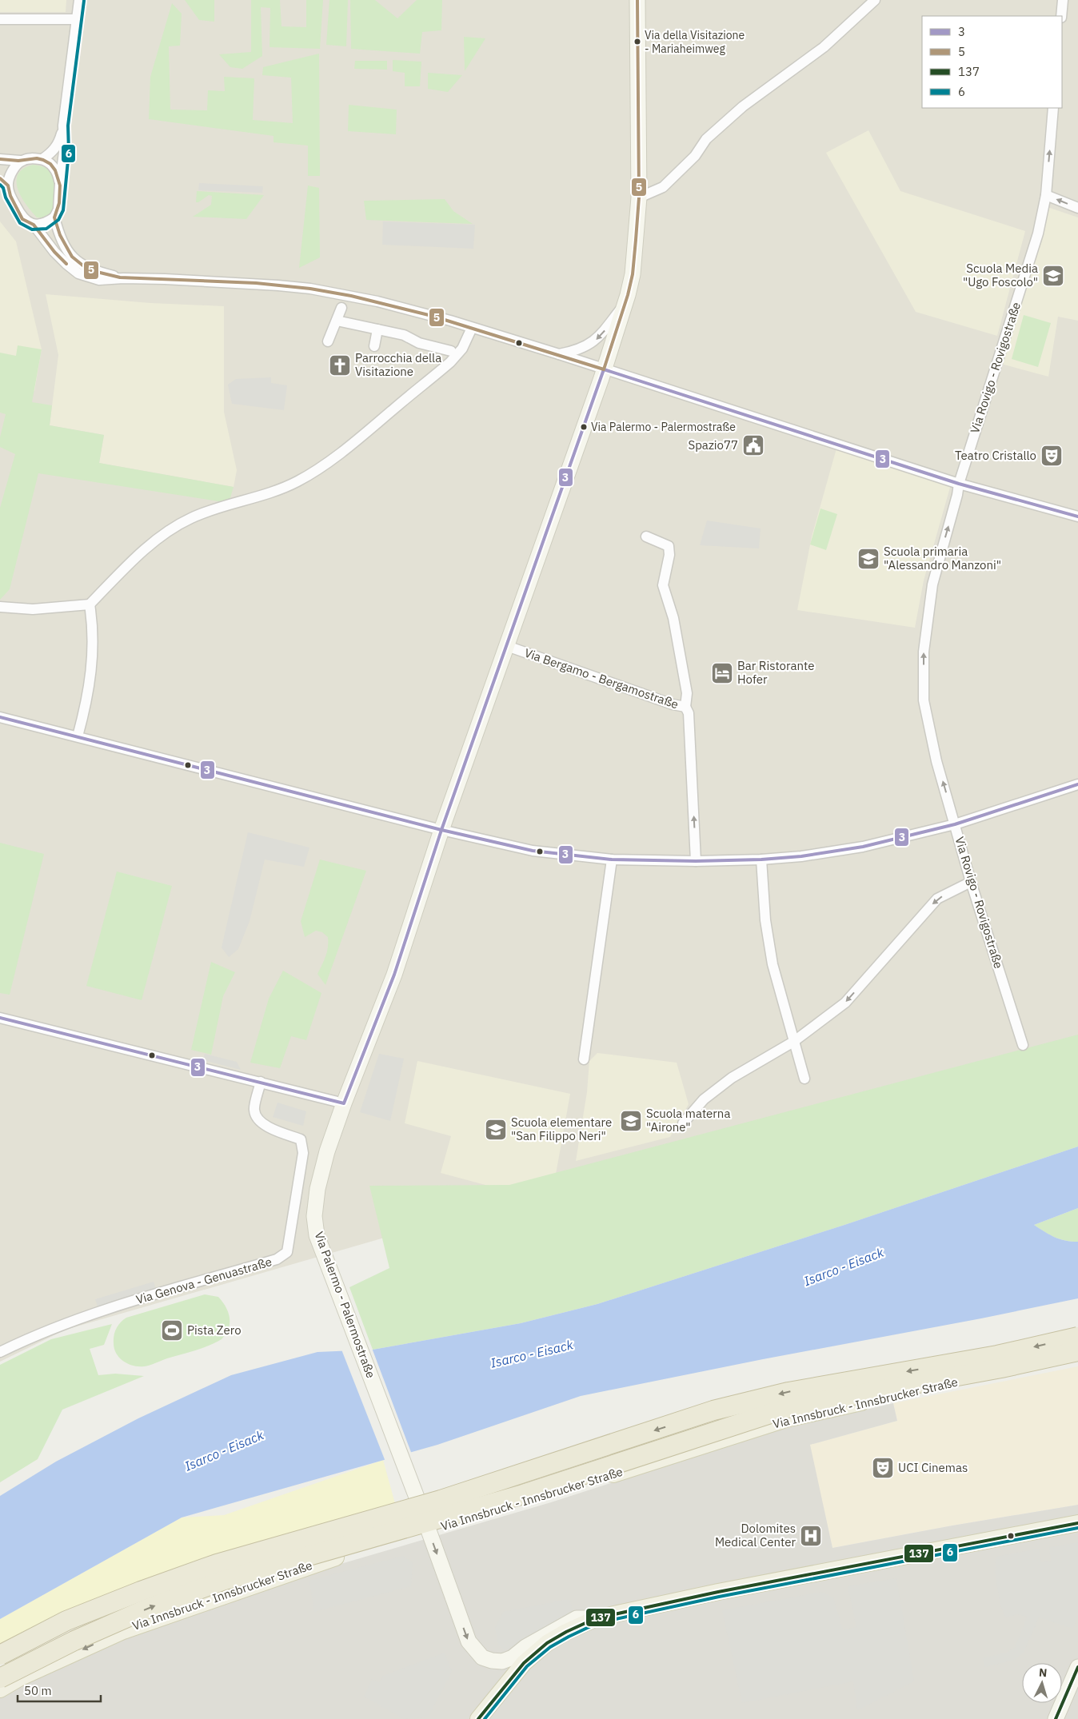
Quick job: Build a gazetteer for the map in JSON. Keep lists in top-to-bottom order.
{
  "streets": {
    "main road": ["Via Innsbruck - Innsbrucker Straße"],
    "street": [
      "Via Rovigo - Rovigostraße",
      "Via Bergamo - Bergamostraße",
      "Via Genova - Genuastraße",
      "Via Palermo - Palermostraße"
    ]
  },
  "crossings": [
    ["Via Bergamo - Bergamostraße", "Via Palermo - Palermostraße"]
  ],
  "one_way": ["Via Rovigo - Rovigostraße", "Via Bergamo - Bergamostraße"],
  "water": ["Isarco - Eisack"],
  "places": {
    "other": ["Via della Visitazione - Mariaheimweg", "Via Palermo - Palermostraße"],
    "school or university": [
      "Scuola Media \"Ugo Foscolo\"",
      "Scuola primaria \"Alessandro Manzoni\"",
      "Scuola materna \"Airone\"",
      "Scuola elementare \"San Filippo Neri\""
    ],
    "church": ["Parrocchia della Visitazione"],
    "public building": ["Spazio77"],
    "theatre": ["Teatro Cristallo", "UCI Cinemas"],
    "hotel": ["Bar Ristorante Hofer"],
    "sports": ["Pista Zero"],
    "hospital": ["Dolomites Medical Center"]
  },
  "lines": [
    "transit line 5",
    "transit line 6",
    "transit line 3",
    "transit line 137"
  ],
  "legend": [
    "3",
    "5",
    "137",
    "6"
  ],
  "scale_bar": "50 m",
  "north": "top"
}
